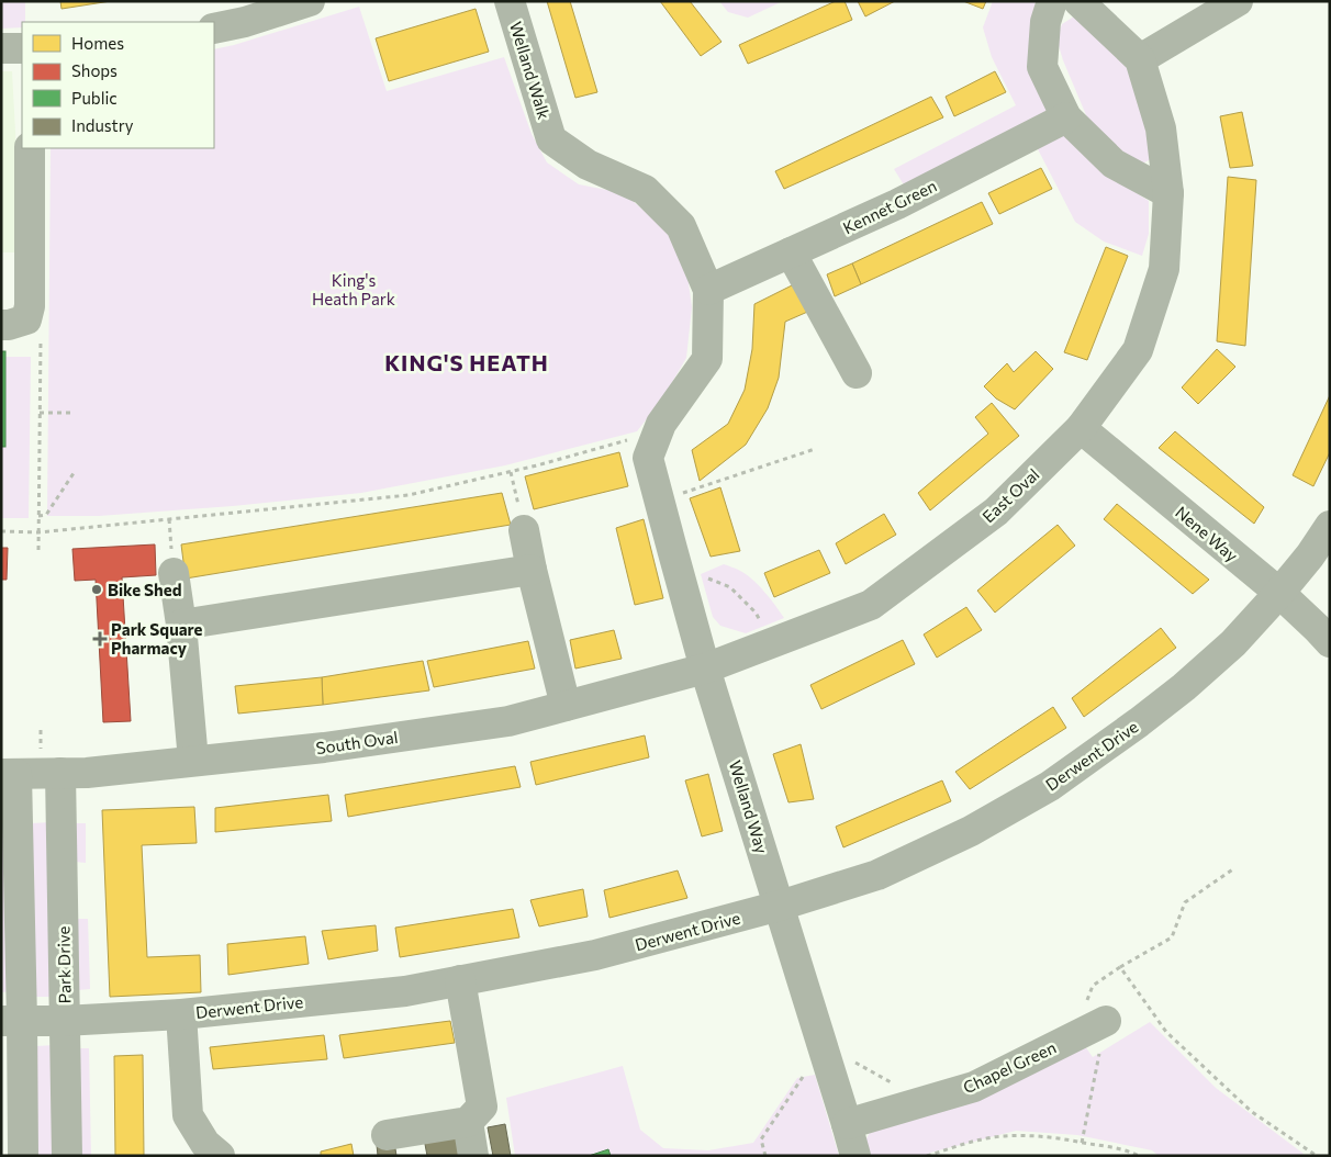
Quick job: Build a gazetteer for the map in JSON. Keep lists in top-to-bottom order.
{
  "streets": {
    "street": [
      "Welland Walk",
      "Kennet Green",
      "East Oval",
      "Nene Way",
      "South Oval",
      "Derwent Drive",
      "Welland Way",
      "Park Drive",
      "Chapel Green"
    ]
  },
  "crossings": [
    ["Welland Walk", "Kennet Green"],
    ["East Oval", "Nene Way"],
    ["East Oval", "South Oval"],
    ["East Oval", "Welland Way"],
    ["Nene Way", "Derwent Drive"],
    ["South Oval", "Welland Way"],
    ["South Oval", "Park Drive"],
    ["Derwent Drive", "Welland Way"],
    ["Derwent Drive", "Park Drive"],
    ["Welland Way", "Chapel Green"]
  ],
  "districts": ["KING'S HEATH"],
  "parks": ["King's Heath Park"],
  "places": {
    "other": ["Bike Shed"],
    "health": ["Park Square Pharmacy"]
  },
  "legend": [
    "Homes",
    "Shops",
    "Public",
    "Industry"
  ]
}
